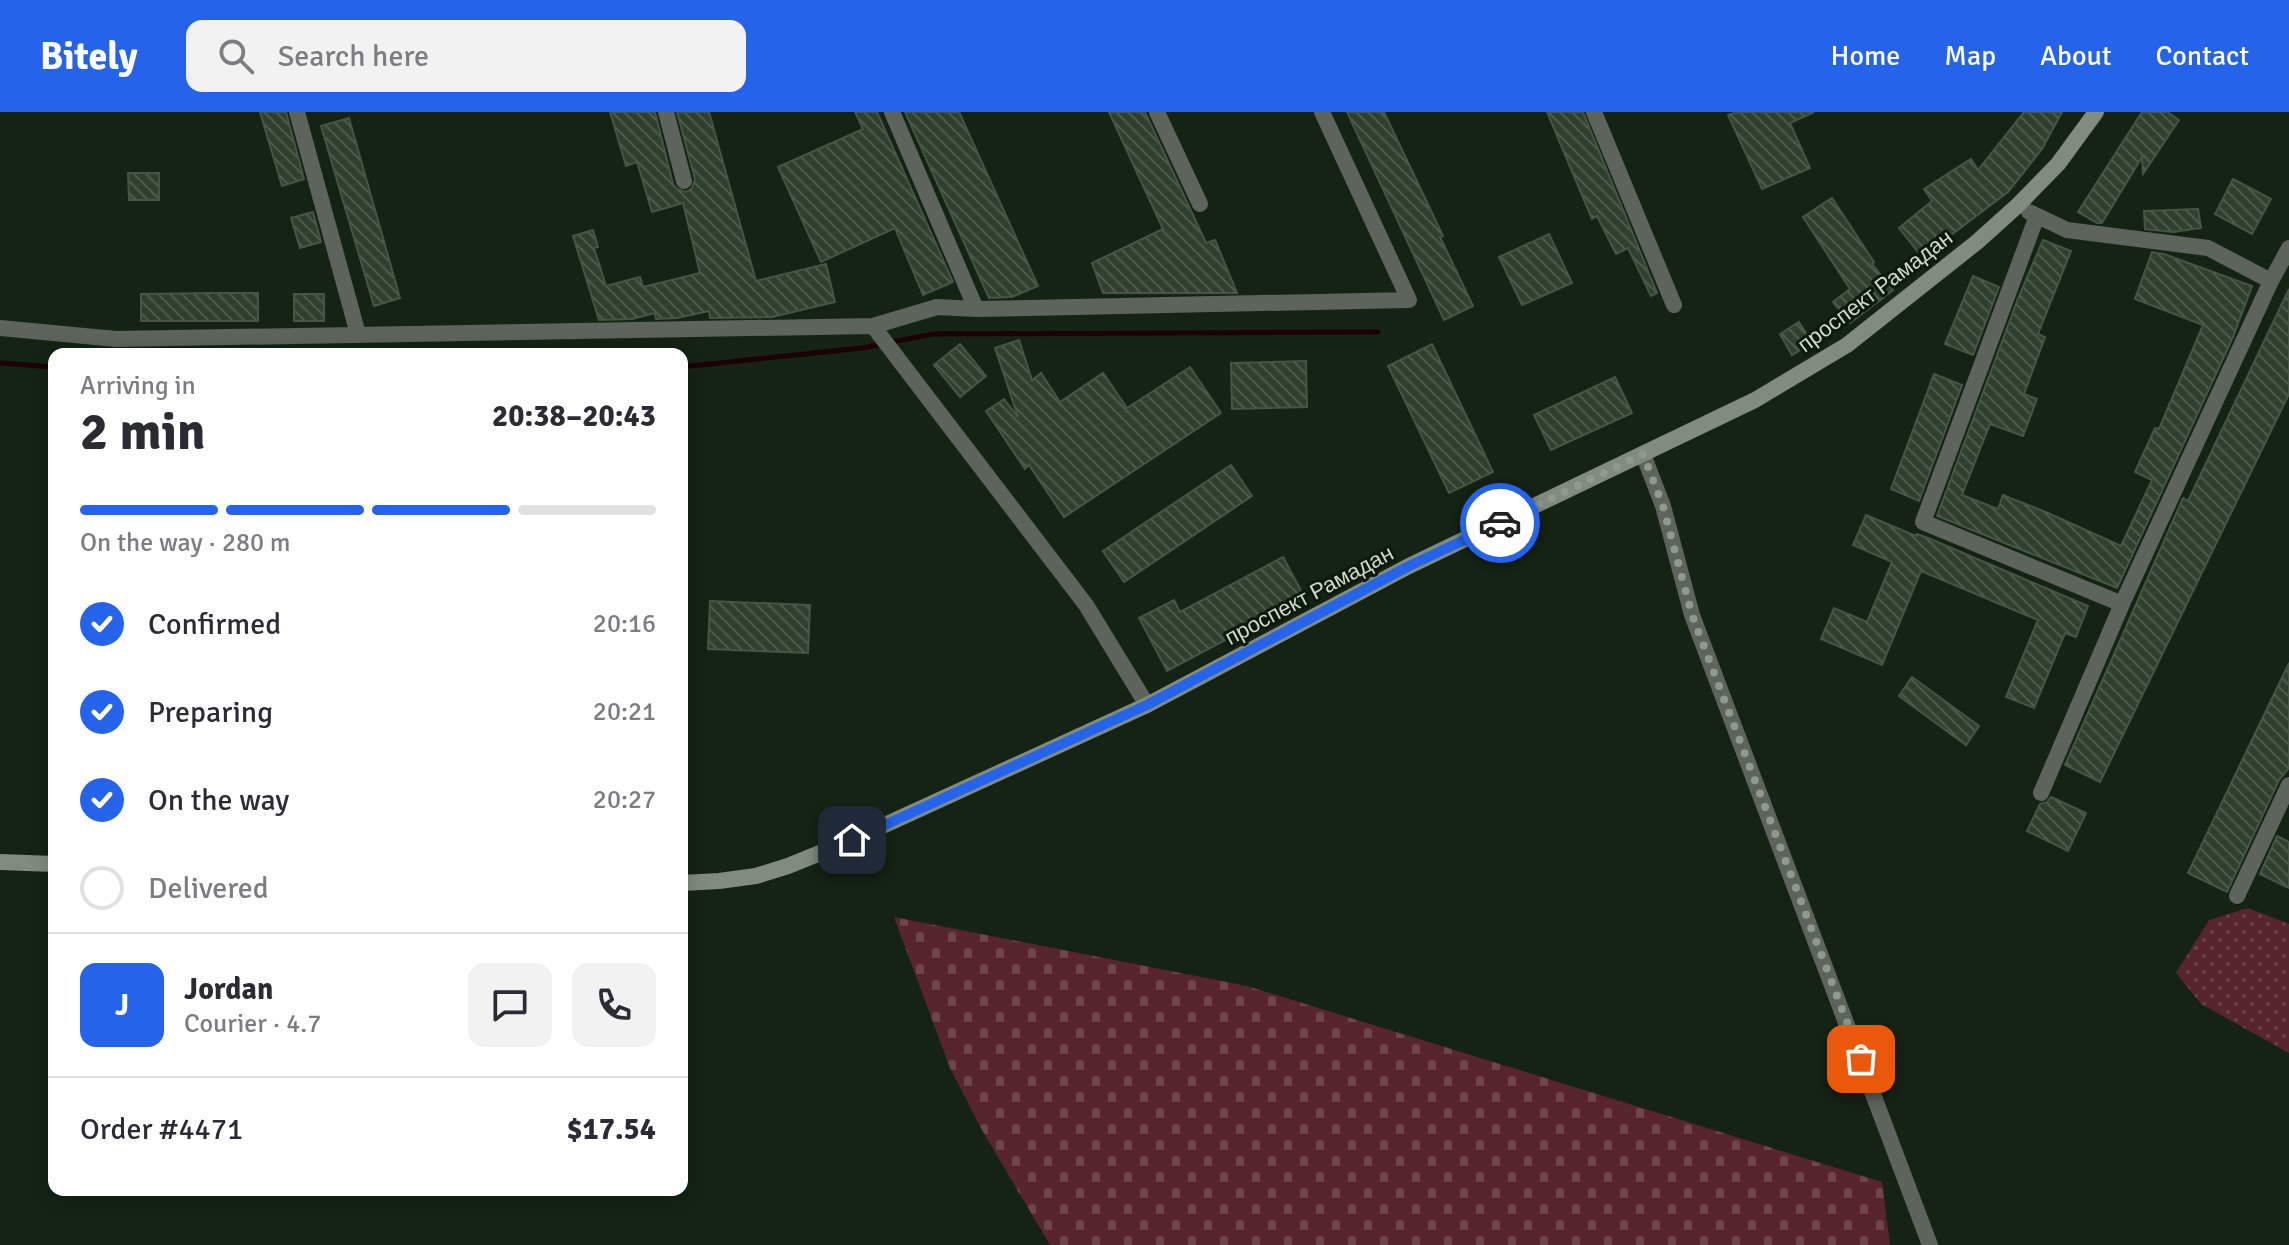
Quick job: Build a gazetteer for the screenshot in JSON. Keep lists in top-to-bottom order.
{
  "streets": {
    "main road": ["проспект Рамадан"]
  },
  "page": {
    "header": "Bitely",
    "search": "Search here",
    "nav": [
      "Home",
      "Map",
      "About",
      "Contact"
    ],
    "heading": ["2 min", "Arriving in", "20:38–20:43"],
    "panel": [
      "Jordan",
      "Courier · 4.7",
      "Order #4471",
      "$17.54"
    ],
    "bar": "On the way · 280 m",
    "list": [
      ["Confirmed", "20:16"],
      ["Preparing", "20:21"],
      ["On the way", "20:27"],
      "Delivered"
    ],
    "round": "J"
  }
}
